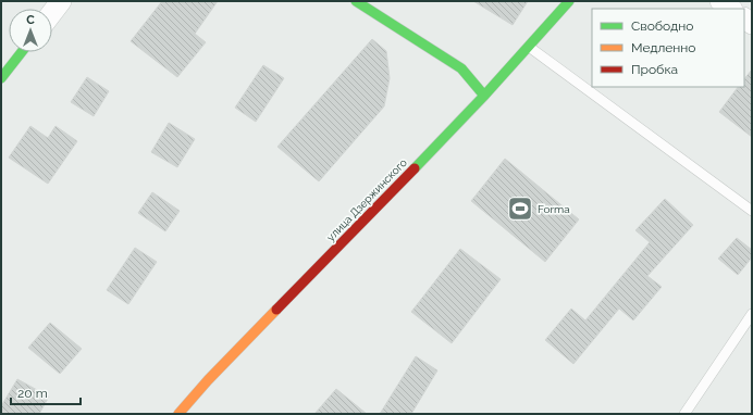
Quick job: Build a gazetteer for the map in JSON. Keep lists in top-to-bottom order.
{
  "streets": {
    "main road": ["улица Дзержинского"]
  },
  "places": {
    "sports": ["Forma"]
  },
  "legend": ["Свободно", "Медленно", "Пробка"],
  "scale_bar": "20 m",
  "north": "top"
}
